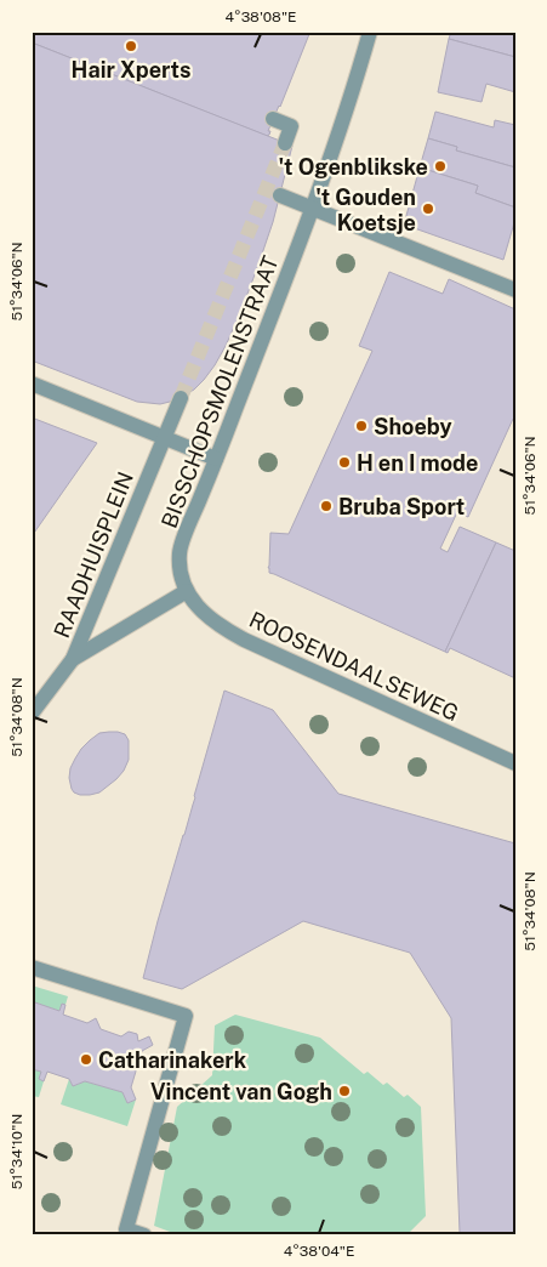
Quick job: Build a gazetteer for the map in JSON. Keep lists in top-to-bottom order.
{
  "streets": {
    "street": ["BISSCHOPSMOLENSTRAAT", "RAADHUISPLEIN", "ROOSENDAALSEWEG"]
  },
  "crossings": [
    ["BISSCHOPSMOLENSTRAAT", "RAADHUISPLEIN"],
    ["BISSCHOPSMOLENSTRAAT", "ROOSENDAALSEWEG"],
    ["RAADHUISPLEIN", "ROOSENDAALSEWEG"]
  ],
  "places": [
    "Hair Xperts",
    "'t Ogenblikske",
    "'t Gouden Koetsje",
    "Shoeby",
    "H en I mode",
    "Bruba Sport",
    "Catharinakerk",
    "Vincent van Gogh"
  ],
  "coordinates": [
    "4°38'08\"E",
    "51°34'06\"N",
    "51°34'08\"N",
    "51°34'10\"N",
    "4°38'04\"E"
  ]
}
